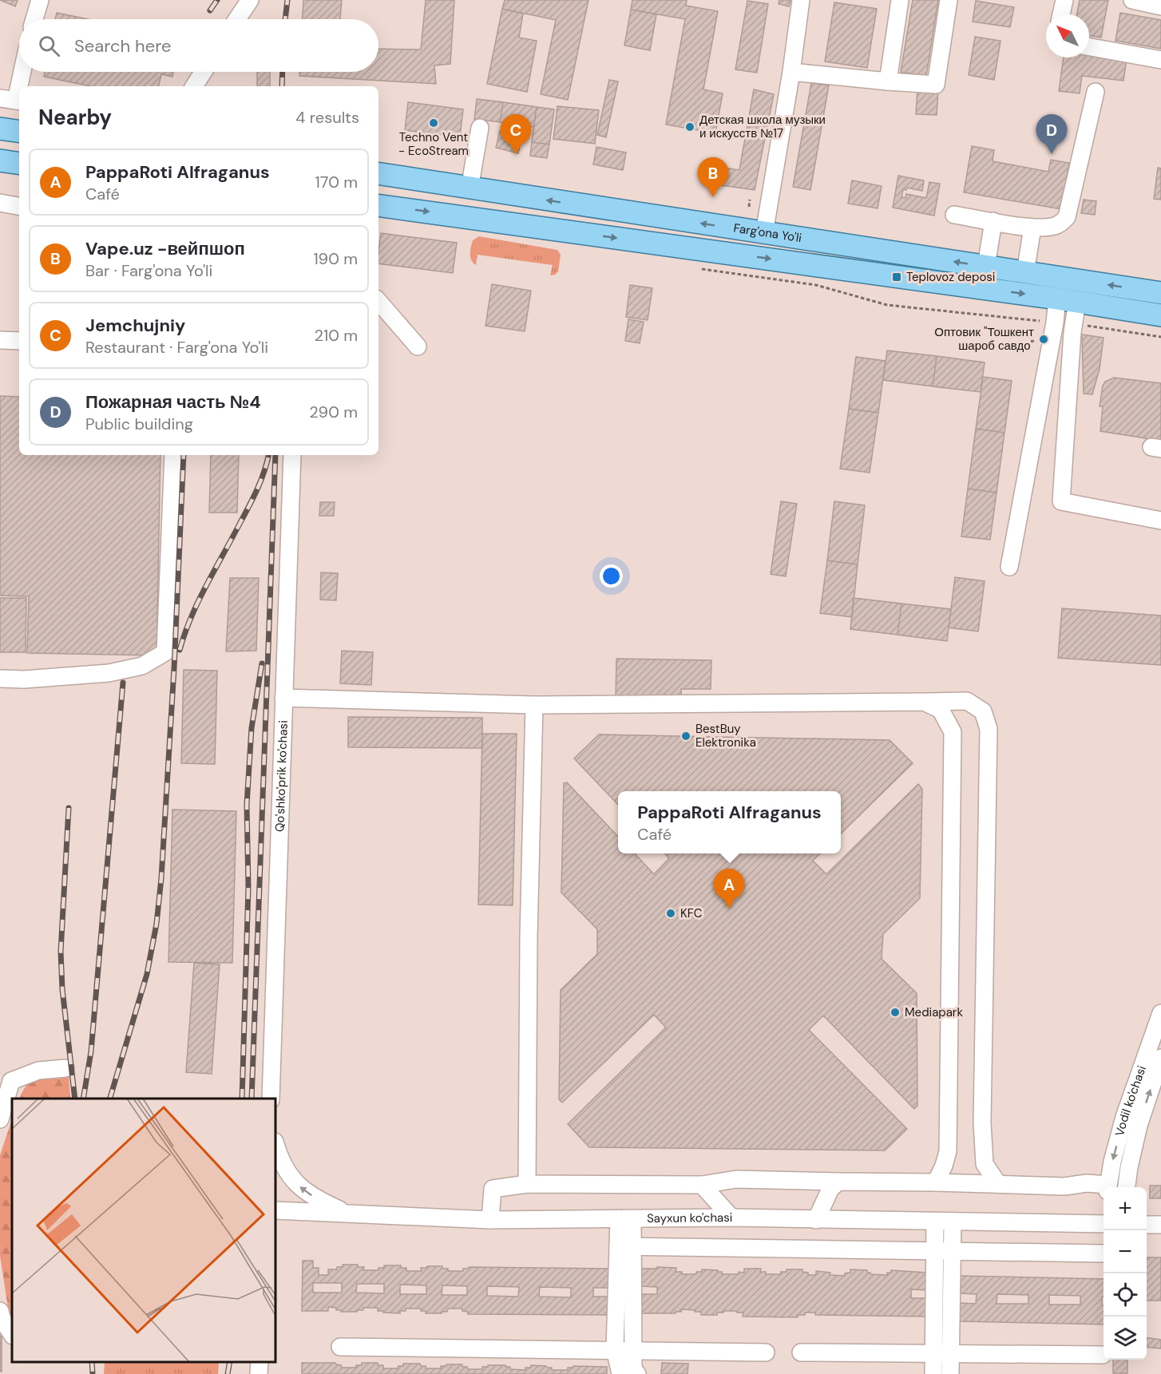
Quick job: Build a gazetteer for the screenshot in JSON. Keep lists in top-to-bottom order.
{
  "streets": {
    "main road": ["Farg'ona Yo'li"],
    "street": ["Qo'shko'prik ko'chasi", "Vodil ko'chasi", "Sayxun ko'chasi"]
  },
  "places": {
    "other": [
      "Techno Vent - EcoStream",
      "Детская школа музыки и искусств №17",
      "Оптовик \"Тошкент шароб савдо\"",
      "BestBuy Elektronika",
      "KFC",
      "Mediapark"
    ],
    "transit": ["Teplovoz deposi"]
  },
  "north": "top left",
  "page": {
    "search": "Search here",
    "heading": ["Nearby", "4 results"],
    "pins": [
      "C",
      "D",
      "B",
      "A"
    ],
    "list": [
      {
        "mark": "A",
        "name": "PappaRoti Alfraganus",
        "note": "Café",
        "value": "170 m"
      },
      {
        "mark": "B",
        "name": "Vape.uz -вейпшоп",
        "note": "Bar · Farg'ona Yo'li",
        "value": "190 m"
      },
      {
        "mark": "C",
        "name": "Jemchujniy",
        "note": "Restaurant · Farg'ona Yo'li",
        "value": "210 m"
      },
      {
        "mark": "D",
        "name": "Пожарная часть №4",
        "note": "Public building",
        "value": "290 m"
      }
    ],
    "popup": ["PappaRoti Alfraganus", "Café"],
    "map_buttons": ["+", "−"]
  }
}
